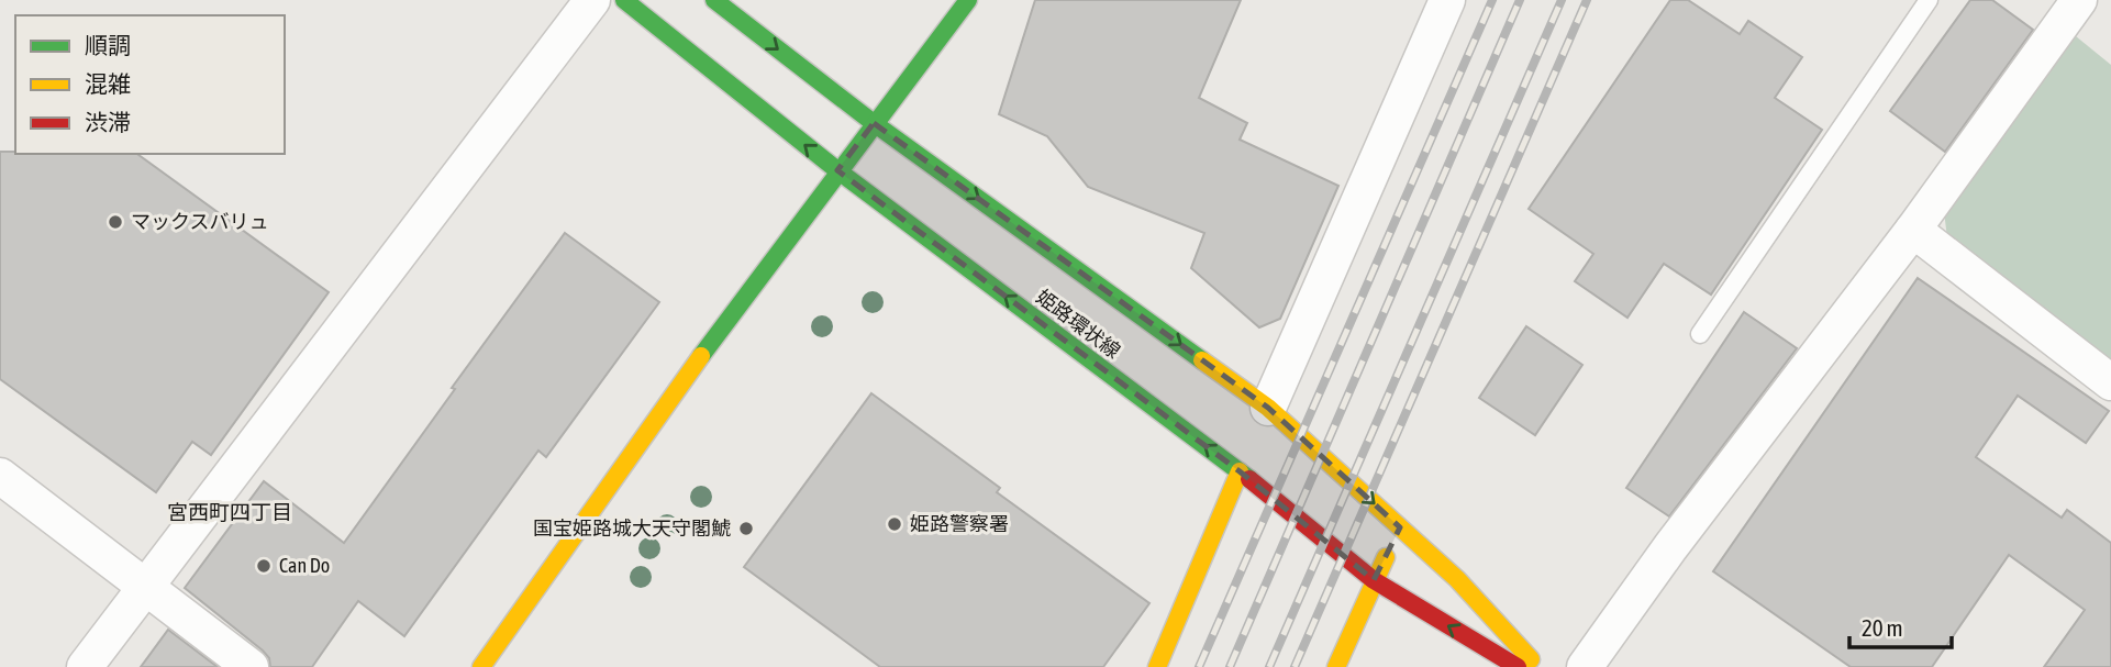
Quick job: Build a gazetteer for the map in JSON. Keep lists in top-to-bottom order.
{
  "streets": {
    "main road": ["姫路環状線"]
  },
  "districts": ["宮西町四丁目"],
  "places": [
    "マックスバリュ",
    "姫路警察署",
    "国宝姫路城大天守閣鯱",
    "Can Do"
  ],
  "legend": ["順調", "混雑", "渋滞"],
  "scale_bar": "20 m"
}
